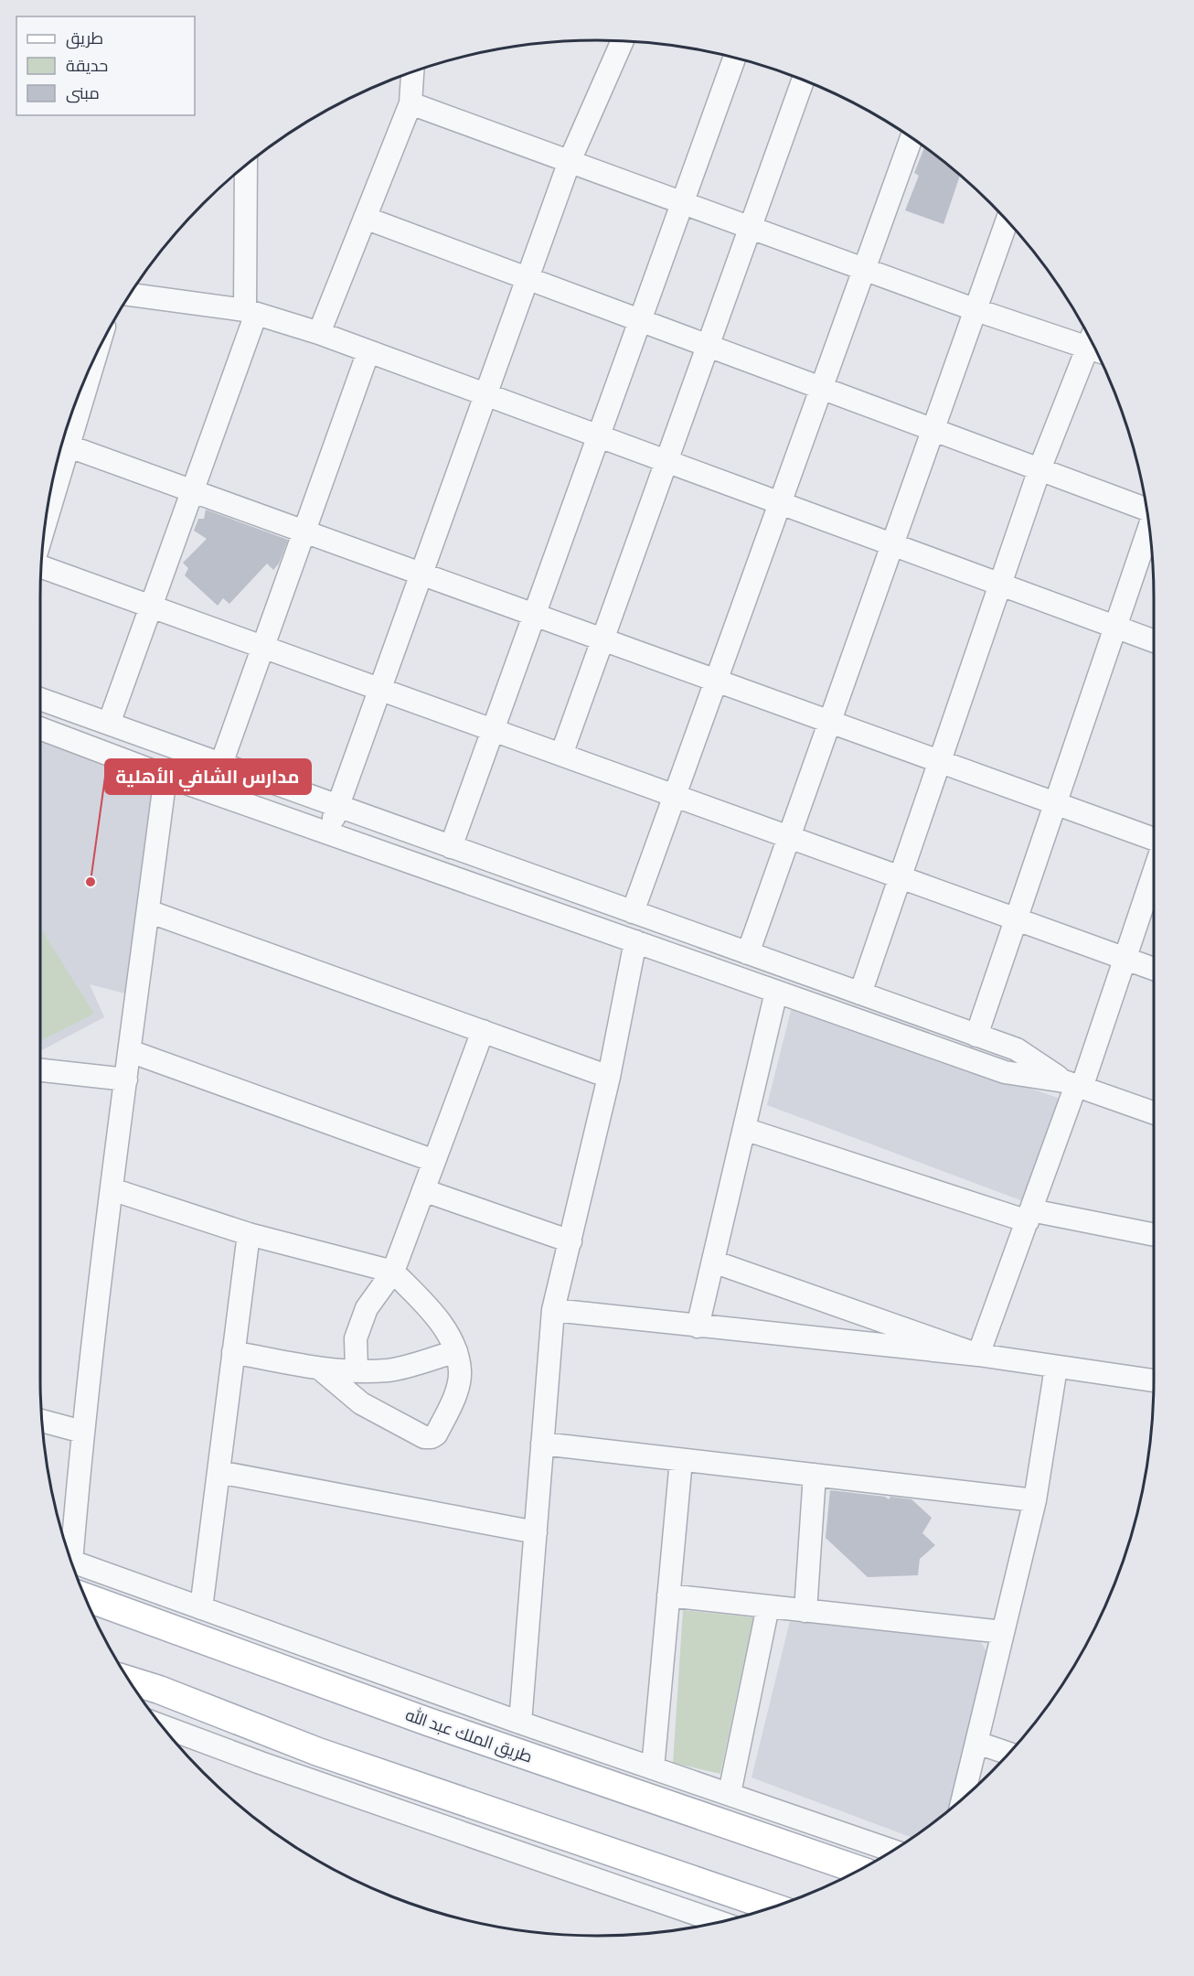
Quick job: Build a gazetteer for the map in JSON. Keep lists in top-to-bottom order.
{
  "streets": {
    "main road": ["طريق الملك عبد الله"]
  },
  "places": ["مدارس الشافي الأهلية"],
  "legend": ["طريق", "حديقة", "مبنى"]
}
